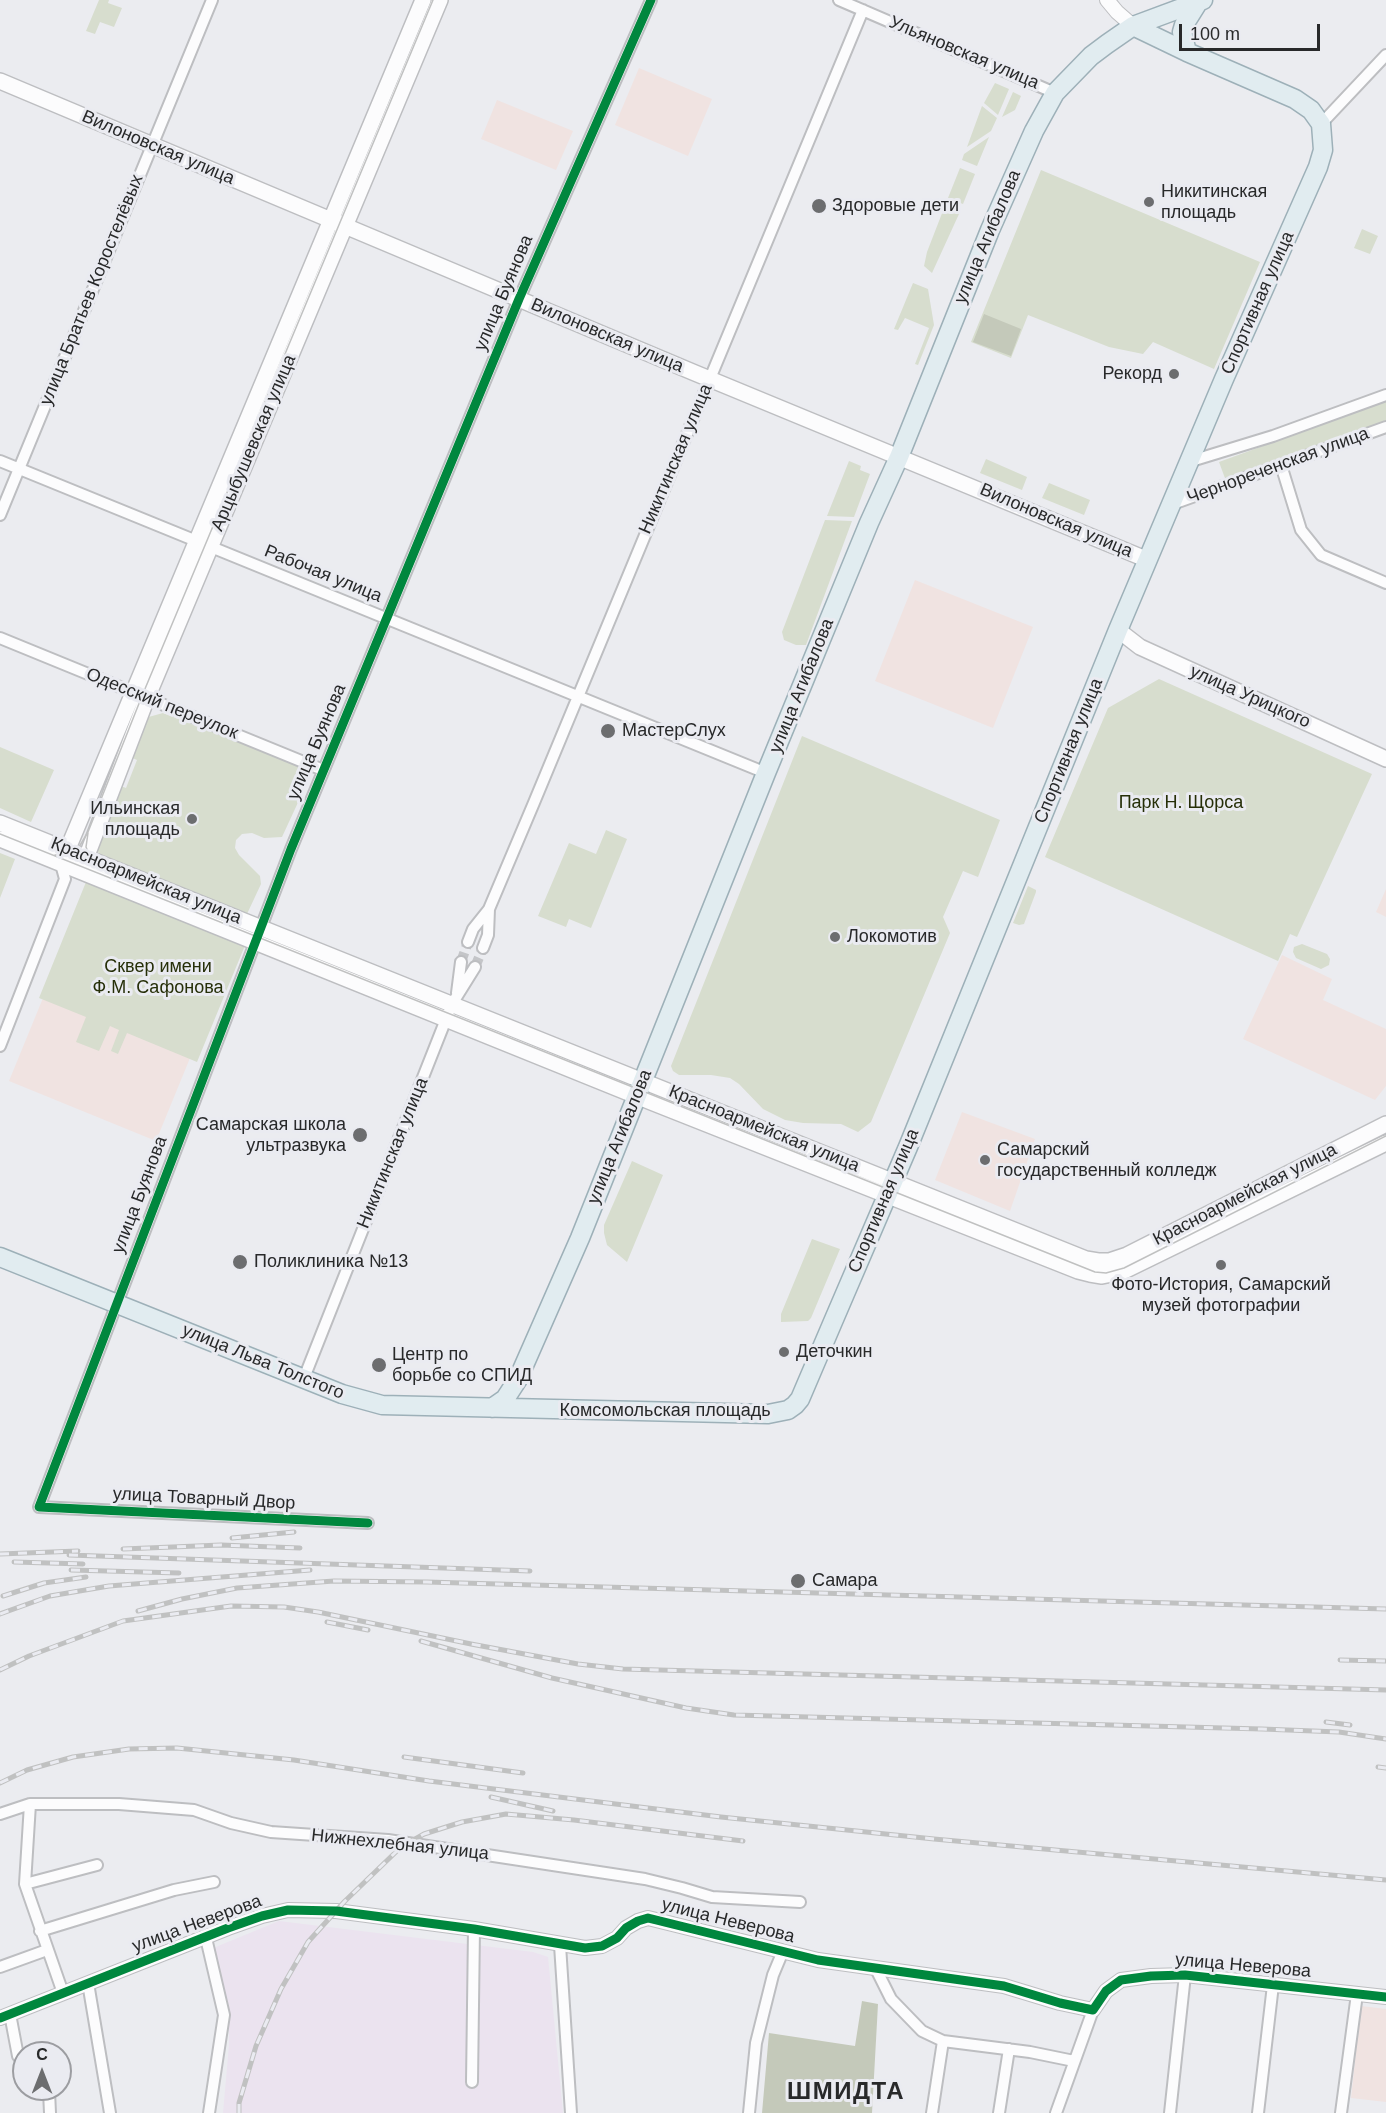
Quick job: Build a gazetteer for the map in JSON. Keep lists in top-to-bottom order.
{
  "streets": {
    "main road": [
      "Вилоновская улица",
      "улица Агибалова",
      "Спортивная улица",
      "Арцыбушевская улица",
      "улица Урицкого",
      "Красноармейская улица",
      "улица Льва Толстого",
      "Комсомольская площадь"
    ],
    "street": [
      "Ульяновская улица",
      "улица Братьев Коростелёвых",
      "улица Буянова",
      "Никитинская улица",
      "Чернореченская улица",
      "Рабочая улица",
      "Одесский переулок",
      "улица Товарный Двор",
      "Нижнехлебная улица",
      "улица Неверова"
    ]
  },
  "crossings": [
    ["Ульяновская улица", "улица Агибалова"],
    ["Ульяновская улица", "Никитинская улица"],
    ["Вилоновская улица", "улица Агибалова"],
    ["Вилоновская улица", "улица Братьев Коростелёвых"],
    ["Вилоновская улица", "улица Буянова"],
    ["Вилоновская улица", "Спортивная улица"],
    ["Вилоновская улица", "Арцыбушевская улица"],
    ["Вилоновская улица", "Никитинская улица"],
    ["улица Агибалова", "Рабочая улица"],
    ["улица Агибалова", "Красноармейская улица"],
    ["улица Агибалова", "улица Льва Толстого"],
    ["улица Братьев Коростелёвых", "Рабочая улица"],
    ["улица Буянова", "Рабочая улица"],
    ["улица Буянова", "Одесский переулок"],
    ["улица Буянова", "Красноармейская улица"],
    ["улица Буянова", "улица Льва Толстого"],
    ["улица Буянова", "улица Товарный Двор"],
    ["Спортивная улица", "Чернореченская улица"],
    ["Спортивная улица", "улица Урицкого"],
    ["Спортивная улица", "Красноармейская улица"],
    ["Спортивная улица", "Комсомольская площадь"],
    ["Арцыбушевская улица", "Рабочая улица"],
    ["Арцыбушевская улица", "Одесский переулок"],
    ["Арцыбушевская улица", "Красноармейская улица"],
    ["Никитинская улица", "Рабочая улица"],
    ["Никитинская улица", "Красноармейская улица"],
    ["Никитинская улица", "улица Льва Толстого"],
    ["улица Льва Толстого", "Комсомольская площадь"]
  ],
  "districts": ["ШМИДТА"],
  "parks": ["Парк Н. Щорса", "Cквер имени Ф.М. Сафонова"],
  "places": [
    "Никитинская площадь",
    "Здоровые дети",
    "Рекорд",
    "МастерСлух",
    "Ильинская площадь",
    "Локомотив",
    "Самарская школа ультразвука",
    "Самарский государственный колледж",
    "Поликлиника №13",
    "Фото-История, Самарский музей фотографии",
    "Деточкин",
    "Центр по борьбе со СПИД",
    "Самара"
  ],
  "scale_bar": "100 m",
  "north": "top"
}
